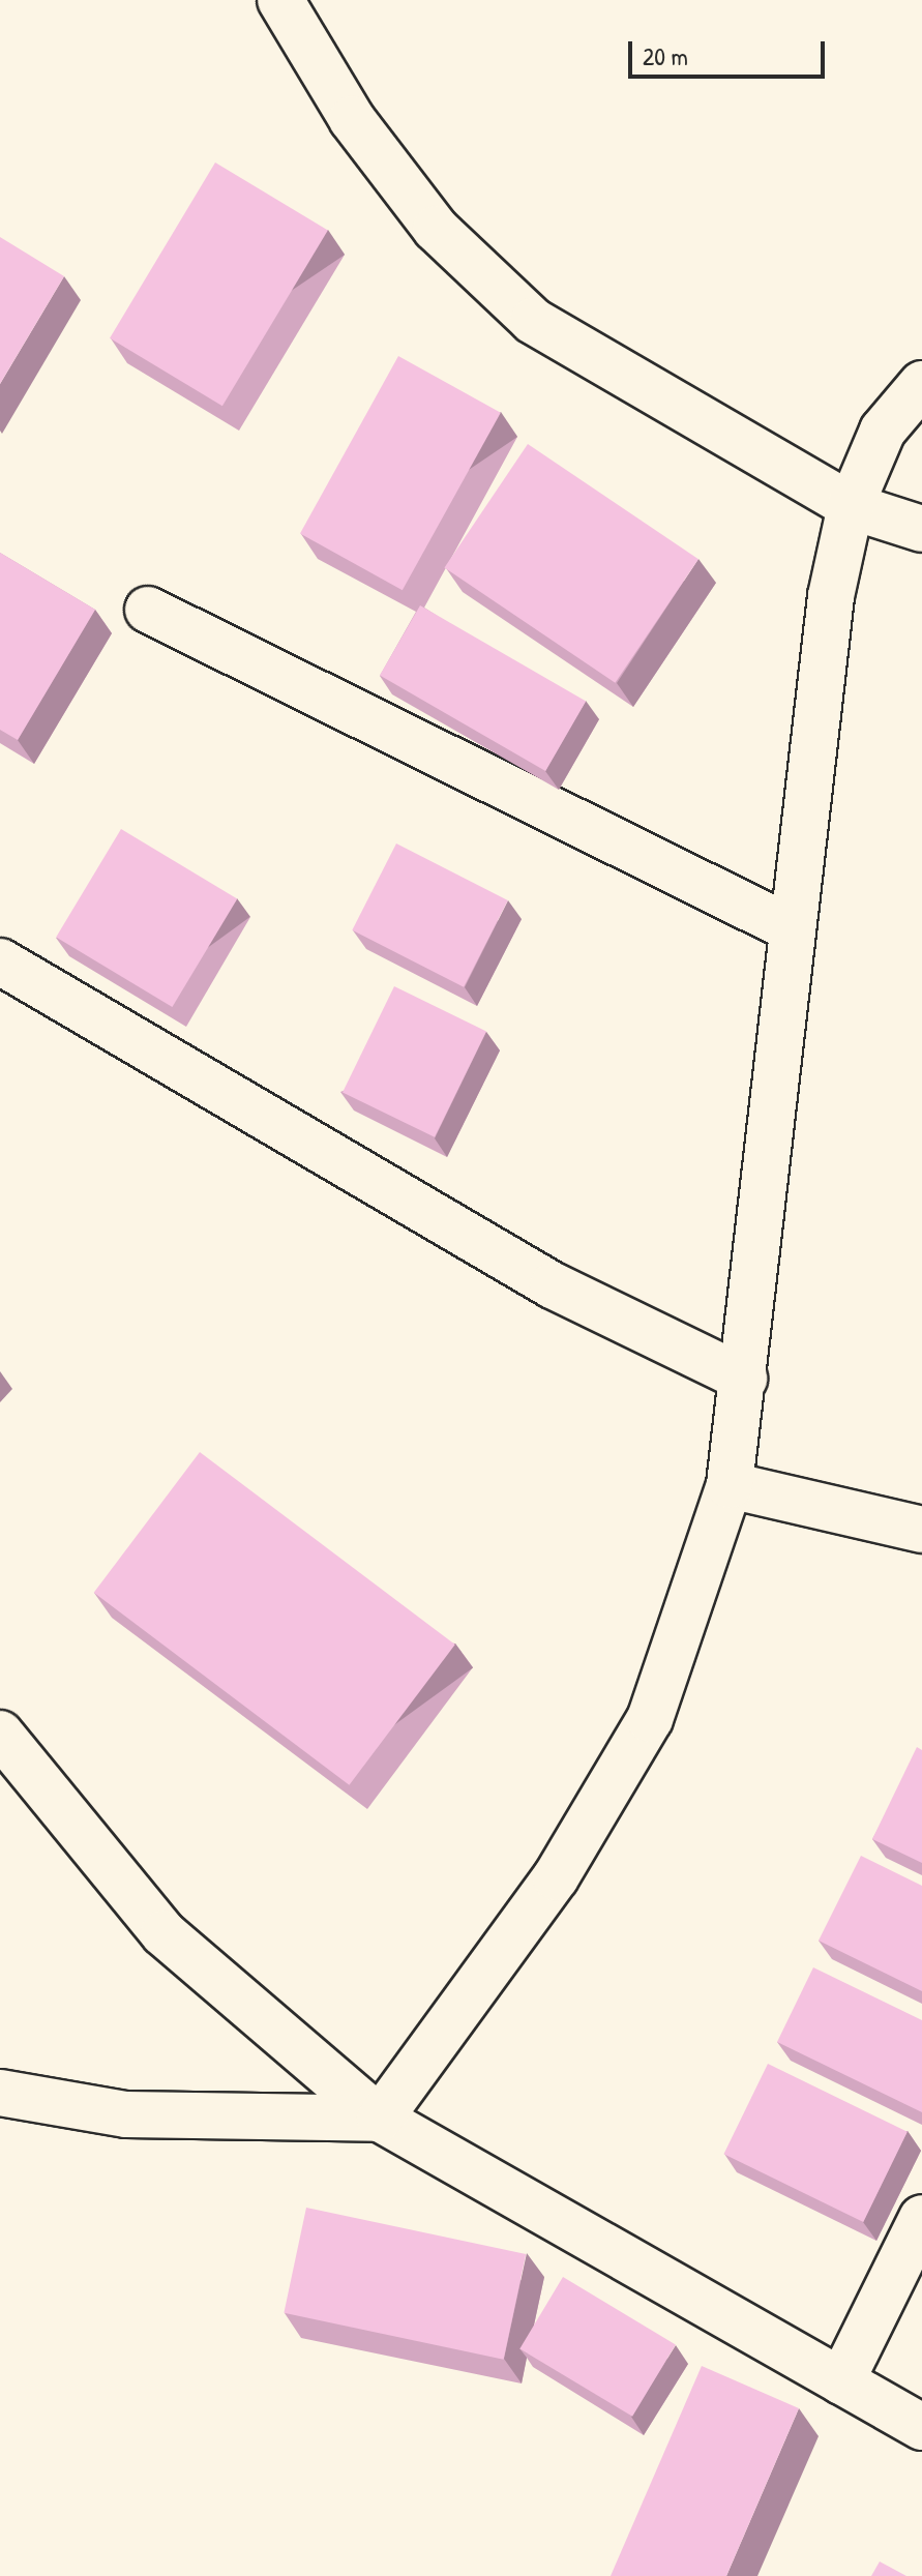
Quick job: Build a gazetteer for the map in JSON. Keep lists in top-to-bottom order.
{
  "scale_bar": "20 m"
}
